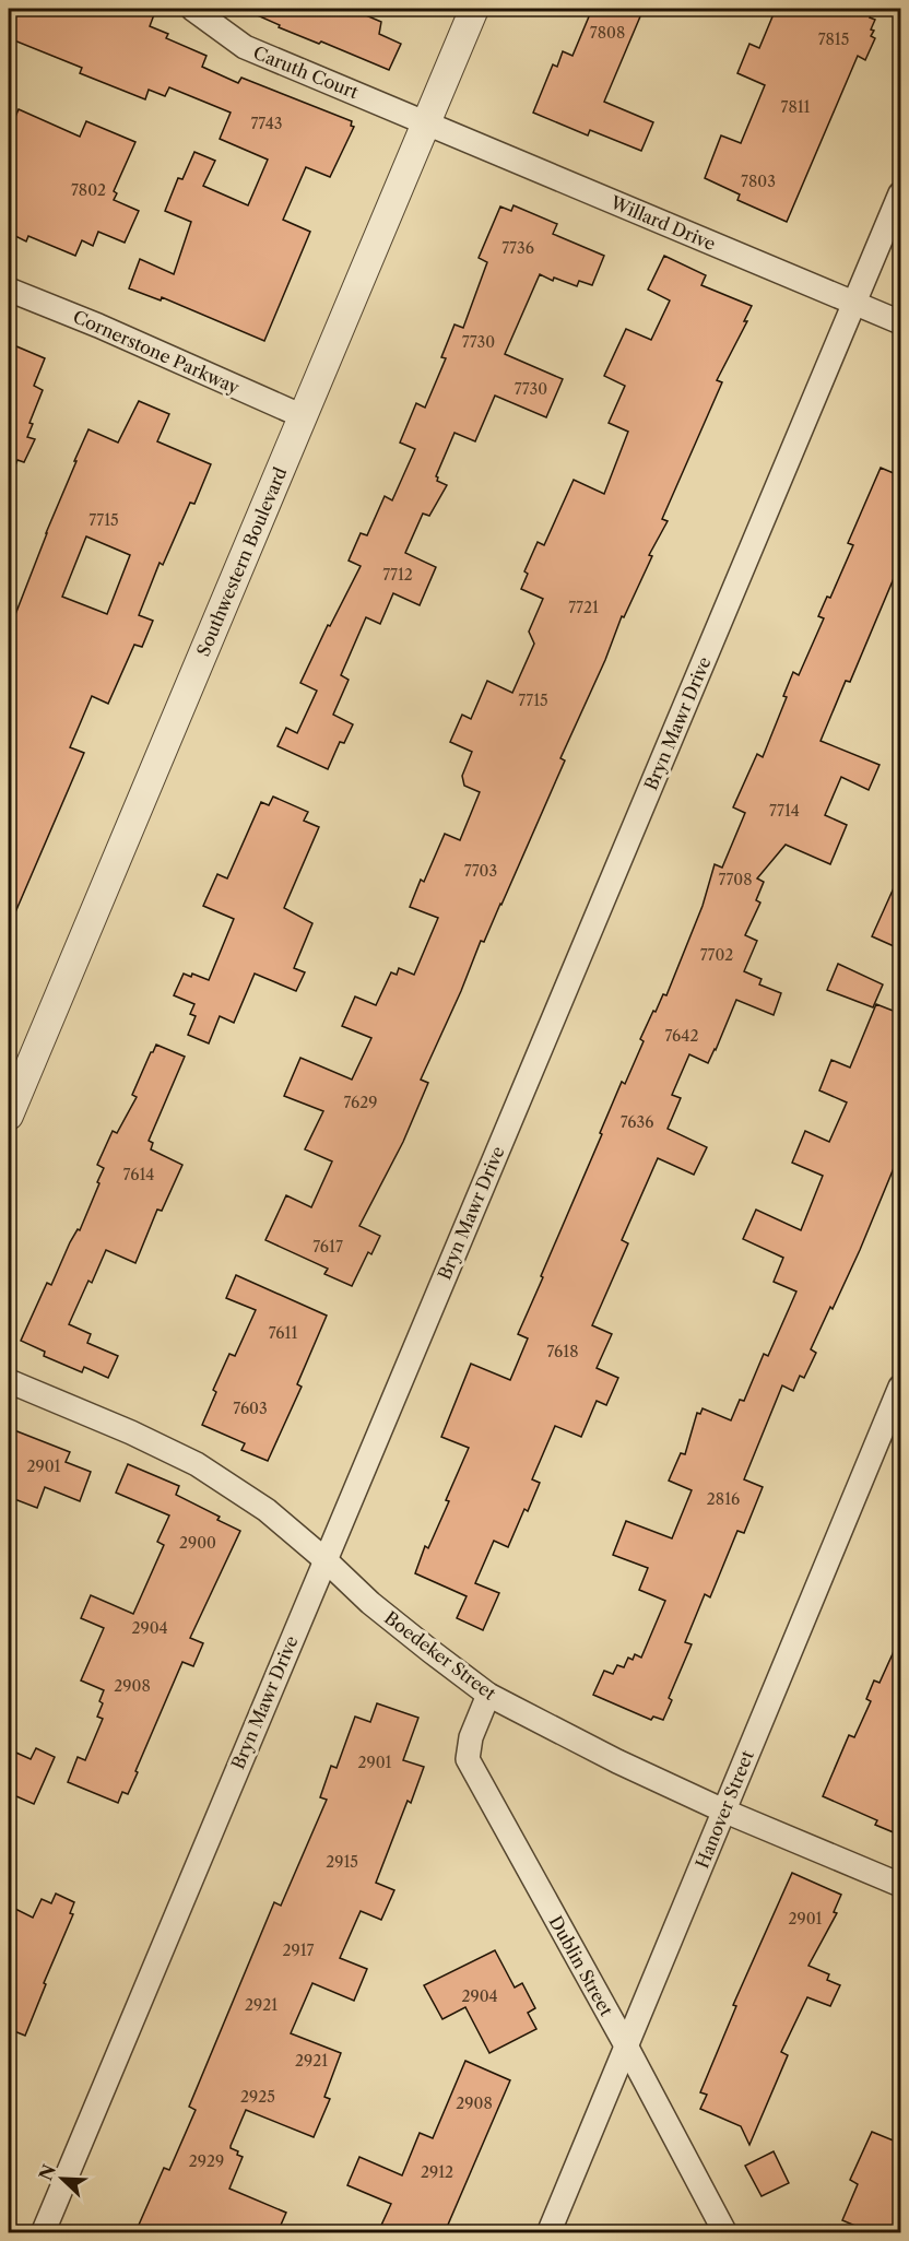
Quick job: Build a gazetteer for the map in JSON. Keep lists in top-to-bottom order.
{
  "streets": {
    "street": [
      "Caruth Court",
      "Willard Drive",
      "Cornerstone Parkway",
      "Southwestern Boulevard",
      "Bryn Mawr Drive",
      "Boedeker Street",
      "Hanover Street",
      "Dublin Street"
    ]
  },
  "crossings": [
    ["Caruth Court", "Willard Drive"],
    ["Caruth Court", "Southwestern Boulevard"],
    ["Willard Drive", "Southwestern Boulevard"],
    ["Willard Drive", "Bryn Mawr Drive"],
    ["Cornerstone Parkway", "Southwestern Boulevard"],
    ["Bryn Mawr Drive", "Boedeker Street"],
    ["Boedeker Street", "Hanover Street"],
    ["Boedeker Street", "Dublin Street"],
    ["Hanover Street", "Dublin Street"]
  ],
  "house_numbers": [
    "7808",
    "7815",
    "7811",
    "7743",
    "7803",
    "7802",
    "7736",
    "7730",
    "7730",
    "7715",
    "7712",
    "7721",
    "7715",
    "7714",
    "7703",
    "7708",
    "7702",
    "7642",
    "7629",
    "7636",
    "7614",
    "7617",
    "7611",
    "7618",
    "7603",
    "2901",
    "2816",
    "2900",
    "2904",
    "2908",
    "2901",
    "2915",
    "2901",
    "2917",
    "2904",
    "2921",
    "2921",
    "2925",
    "2908",
    "2929",
    "2912"
  ],
  "north": "top left"
}
